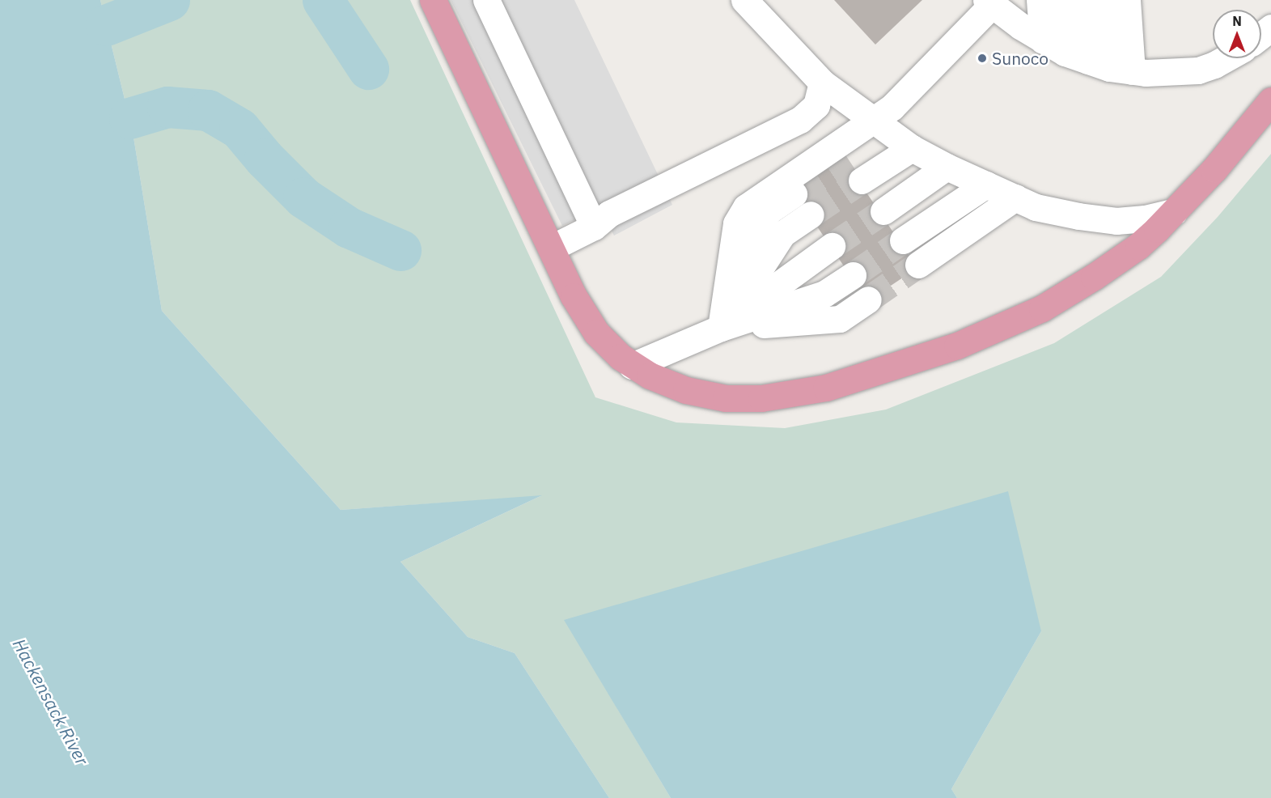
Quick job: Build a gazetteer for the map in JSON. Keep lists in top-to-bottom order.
{
  "water": ["Hackensack River"],
  "places": ["Sunoco"],
  "north": "top"
}
